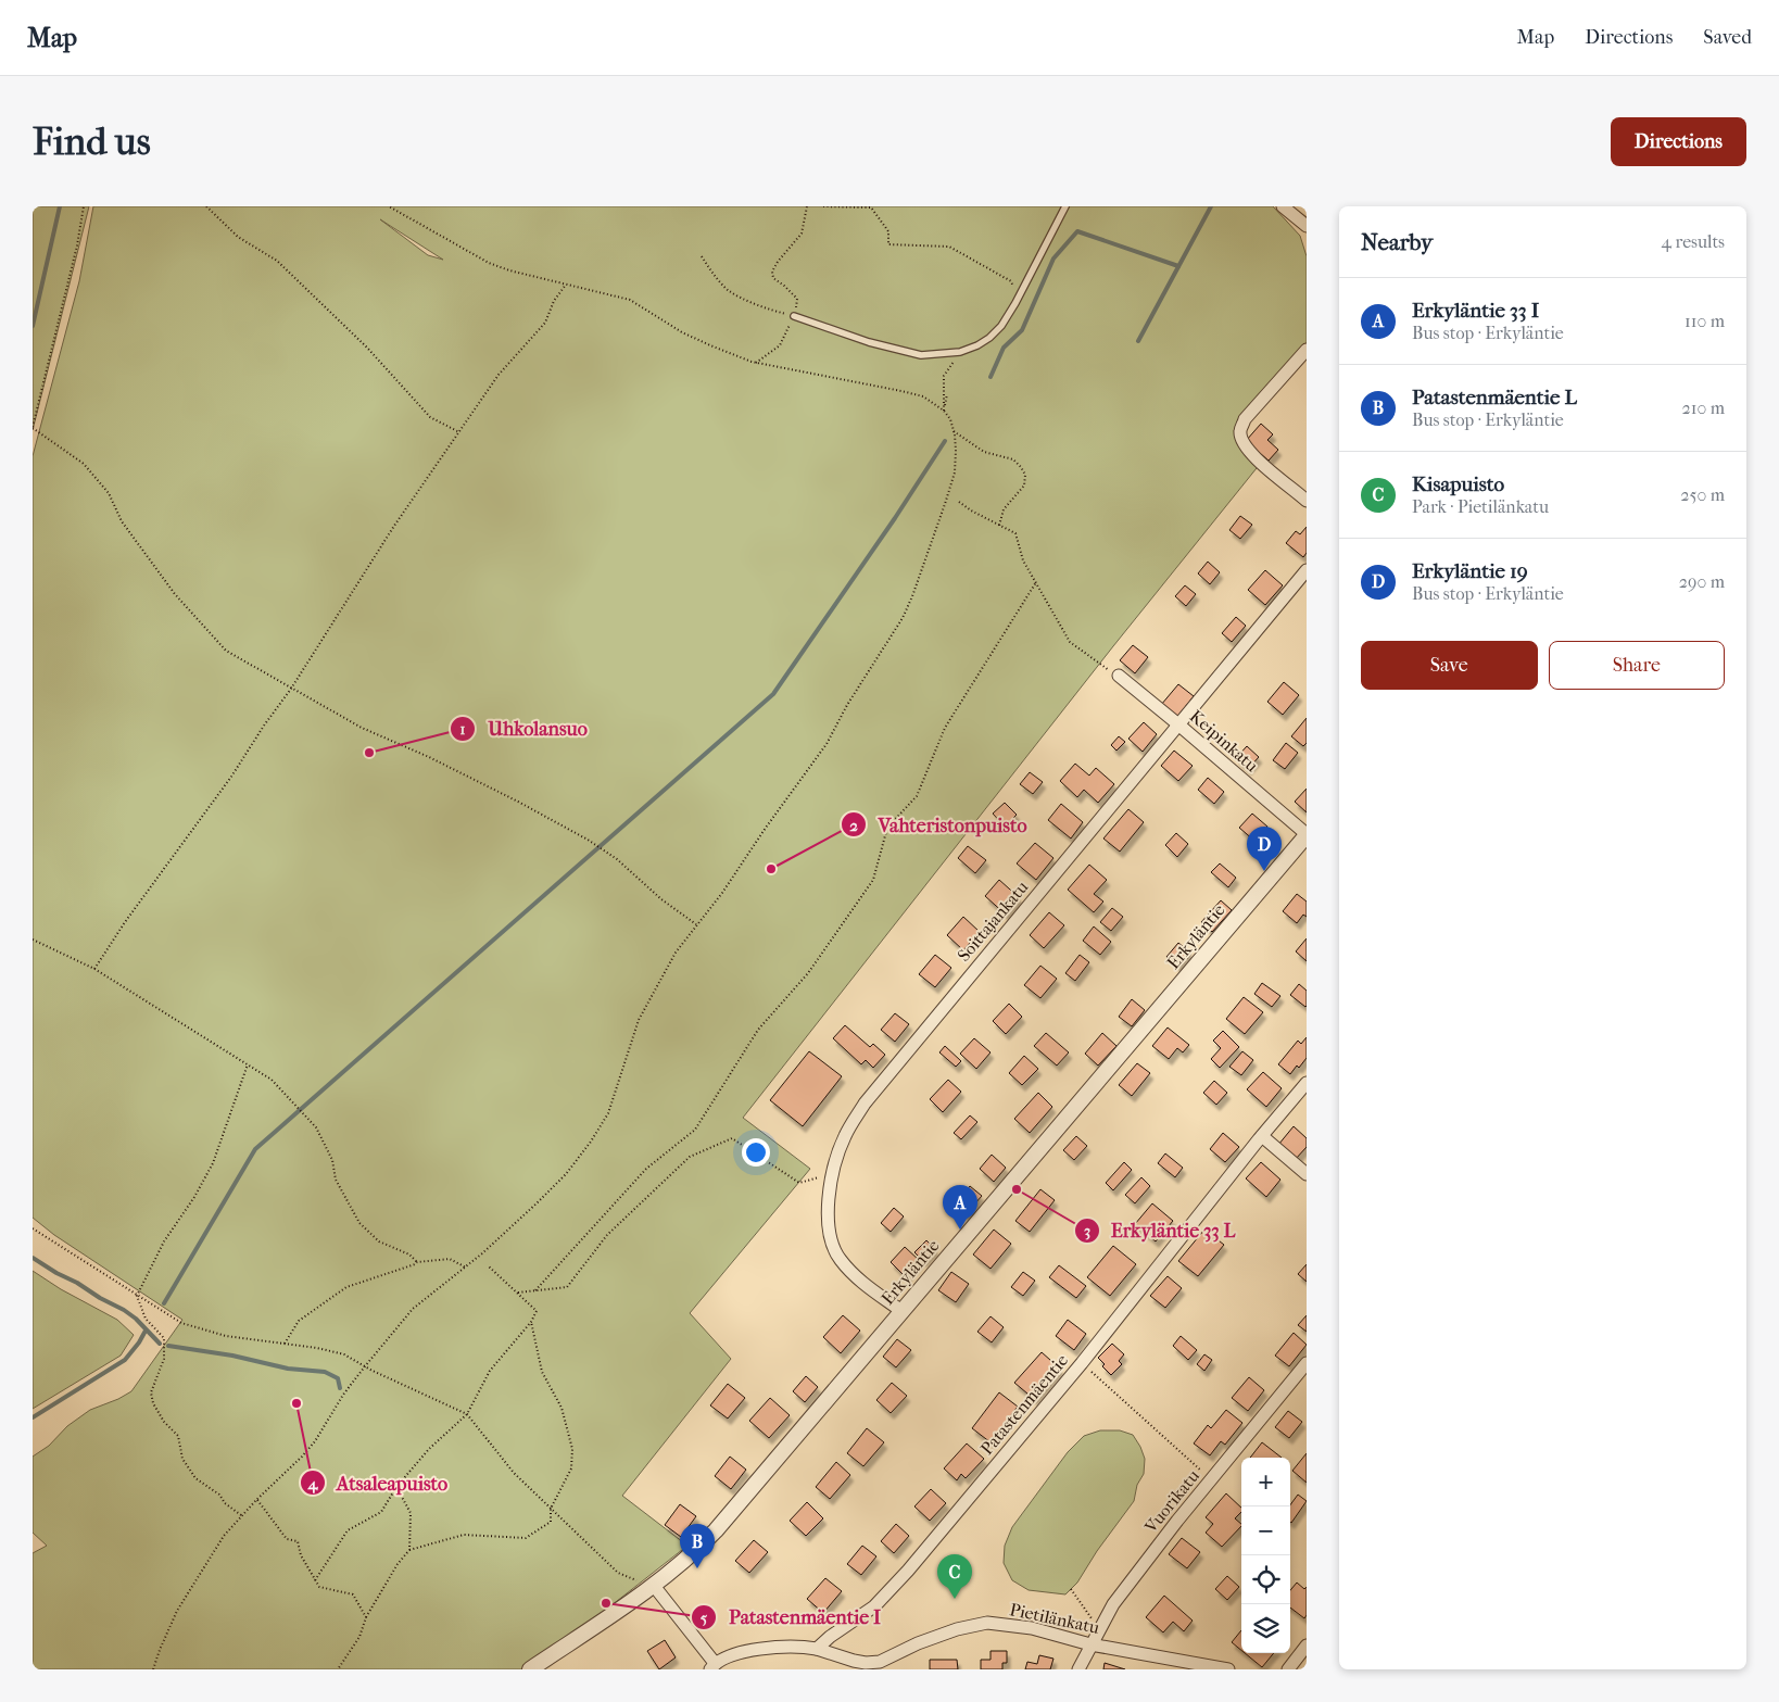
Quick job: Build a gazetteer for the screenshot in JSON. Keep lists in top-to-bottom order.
{
  "streets": {
    "street": [
      "Keipinkatu",
      "Soittajankatu",
      "Erkyläntie",
      "Patastenmäentie",
      "Vuorikatu",
      "Pietilänkatu"
    ]
  },
  "crossings": [
    ["Keipinkatu", "Soittajankatu"],
    ["Keipinkatu", "Erkyläntie"],
    ["Soittajankatu", "Erkyläntie"],
    ["Patastenmäentie", "Pietilänkatu"],
    ["Vuorikatu", "Pietilänkatu"]
  ],
  "places": [
    "Uhkolansuo",
    "Vahteristonpuisto",
    "Erkyläntie 33 L",
    "Atsaleapuisto",
    "Patastenmäentie I"
  ],
  "page": {
    "header": "Map",
    "nav": ["Map", "Directions", "Saved"],
    "buttons": [
      "Directions",
      ["Save", "Share"]
    ],
    "title": "Find us",
    "heading": ["Nearby", "4 results"],
    "list": [
      {
        "mark": "A",
        "name": "Erkyläntie 33 I",
        "note": "Bus stop · Erkyläntie",
        "value": "110 m"
      },
      {
        "mark": "B",
        "name": "Patastenmäentie L",
        "note": "Bus stop · Erkyläntie",
        "value": "210 m"
      },
      {
        "mark": "C",
        "name": "Kisapuisto",
        "note": "Park · Pietilänkatu",
        "value": "250 m"
      },
      {
        "mark": "D",
        "name": "Erkyläntie 19",
        "note": "Bus stop · Erkyläntie",
        "value": "290 m"
      }
    ],
    "pins": [
      "D",
      "A",
      "B",
      "C"
    ],
    "map_buttons": ["+", "−"]
  }
}
